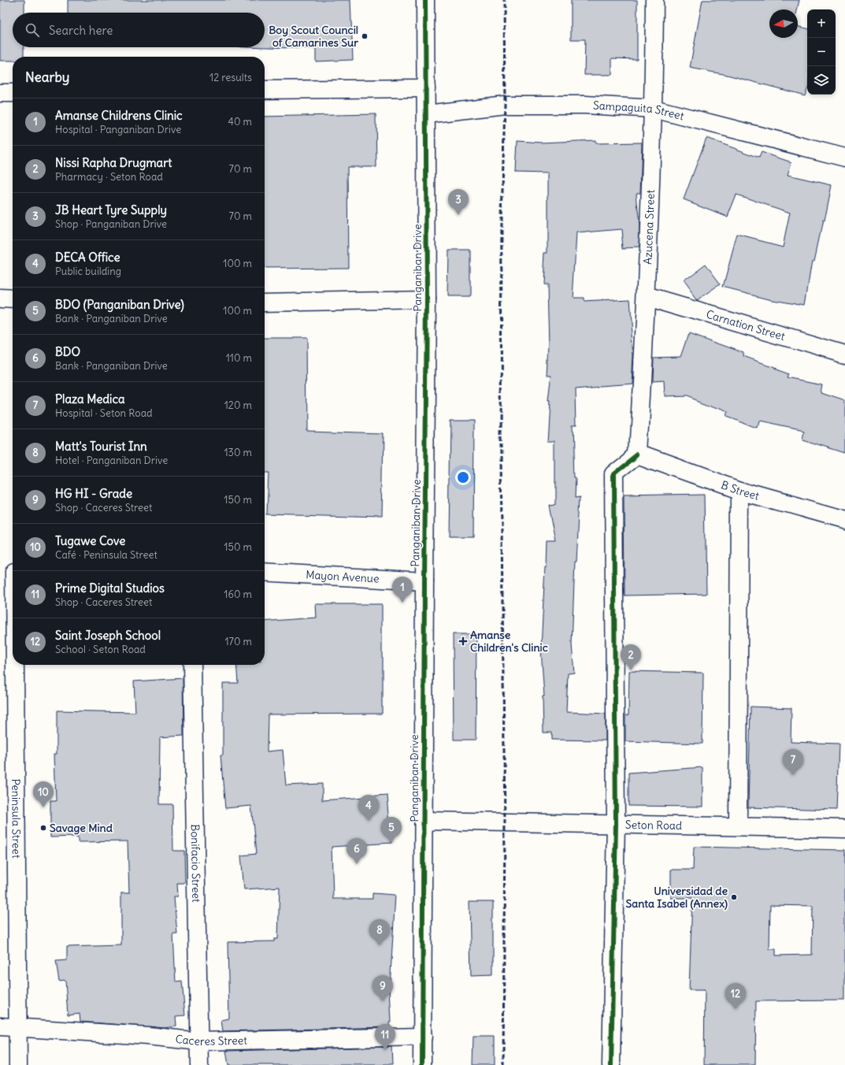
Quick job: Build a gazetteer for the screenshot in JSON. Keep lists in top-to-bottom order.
{
  "streets": {
    "street": [
      "Sampaguita Street",
      "Azucena Street",
      "Panganiban Drive",
      "Carnation Street",
      "B Street",
      "Mayon Avenue",
      "Peninsula Street",
      "Seton Road",
      "Bonifacio Street",
      "Caceres Street"
    ]
  },
  "crossings": [
    ["Sampaguita Street", "Azucena Street"],
    ["Sampaguita Street", "Panganiban Drive"],
    ["Azucena Street", "Carnation Street"],
    ["Azucena Street", "B Street"],
    ["Panganiban Drive", "Mayon Avenue"],
    ["Panganiban Drive", "Seton Road"],
    ["Panganiban Drive", "Caceres Street"],
    ["Peninsula Street", "Caceres Street"],
    ["Bonifacio Street", "Caceres Street"]
  ],
  "places": {
    "other": ["Boy Scout Council of Camarines Sur", "Savage Mind", "Universidad de Santa Isabel (Annex)"],
    "health": ["Amanse Children's Clinic"]
  },
  "north": "left",
  "page": {
    "map_buttons": ["+", "−"],
    "search": "Search here",
    "heading": ["Nearby", "12 results"],
    "list": [
      {
        "mark": "1",
        "name": "Amanse Childrens Clinic",
        "note": "Hospital · Panganiban Drive",
        "value": "40 m"
      },
      {
        "mark": "2",
        "name": "Nissi Rapha Drugmart",
        "note": "Pharmacy · Seton Road",
        "value": "70 m"
      },
      {
        "mark": "3",
        "name": "JB Heart Tyre Supply",
        "note": "Shop · Panganiban Drive",
        "value": "70 m"
      },
      {
        "mark": "4",
        "name": "DECA Office",
        "note": "Public building",
        "value": "100 m"
      },
      {
        "mark": "5",
        "name": "BDO (Panganiban Drive)",
        "note": "Bank · Panganiban Drive",
        "value": "100 m"
      },
      {
        "mark": "6",
        "name": "BDO",
        "note": "Bank · Panganiban Drive",
        "value": "110 m"
      },
      {
        "mark": "7",
        "name": "Plaza Medica",
        "note": "Hospital · Seton Road",
        "value": "120 m"
      },
      {
        "mark": "8",
        "name": "Matt's Tourist Inn",
        "note": "Hotel · Panganiban Drive",
        "value": "130 m"
      },
      {
        "mark": "9",
        "name": "HG HI - Grade",
        "note": "Shop · Caceres Street",
        "value": "150 m"
      },
      {
        "mark": "10",
        "name": "Tugawe Cove",
        "note": "Café · Peninsula Street",
        "value": "150 m"
      },
      {
        "mark": "11",
        "name": "Prime Digital Studios",
        "note": "Shop · Caceres Street",
        "value": "160 m"
      },
      {
        "mark": "12",
        "name": "Saint Joseph School",
        "note": "School · Seton Road",
        "value": "170 m"
      }
    ],
    "pins": [
      "3",
      "1",
      "2",
      "7",
      "10",
      "4",
      "5",
      "6",
      "8",
      "9",
      "12",
      "11"
    ]
  }
}
